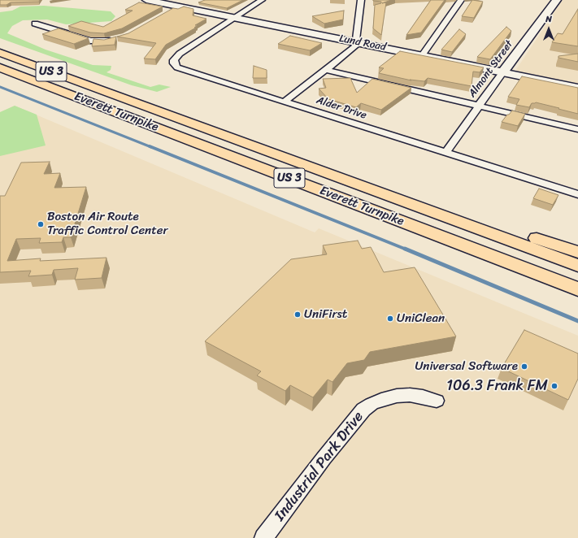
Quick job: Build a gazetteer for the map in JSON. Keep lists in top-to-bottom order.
{
  "streets": {
    "highway": ["US 3", "Everett Turnpike"],
    "street": [
      "Lund Road",
      "Almont Street",
      "Alder Drive",
      "Industrial Park Drive"
    ]
  },
  "crossings": [
    ["Lund Road", "Almont Street"],
    ["Lund Road", "Alder Drive"],
    ["Almont Street", "Alder Drive"]
  ],
  "places": [
    "Boston Air Route Traffic Control Center",
    "UniFirst",
    "UniClean",
    "Universal Software",
    "106.3 Frank FM"
  ],
  "north": "top"
}
